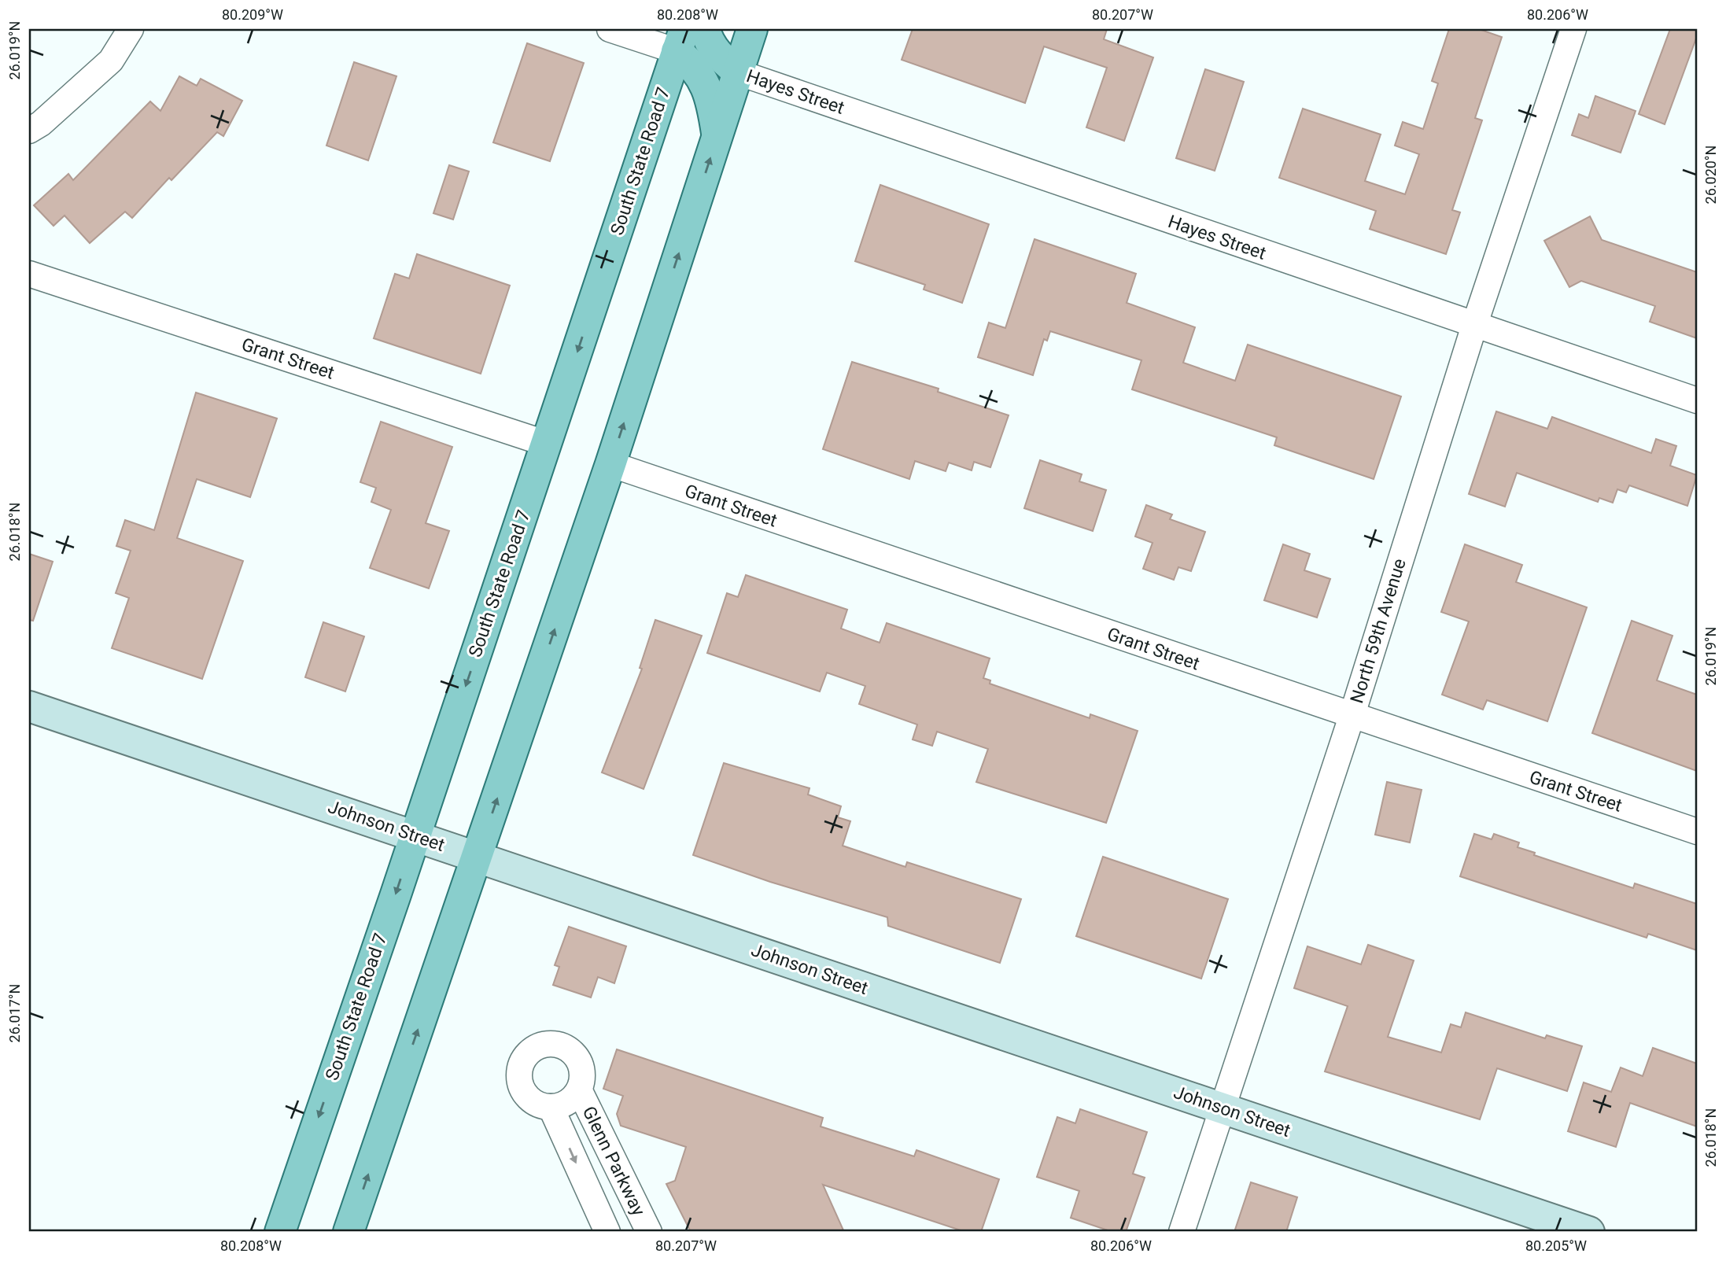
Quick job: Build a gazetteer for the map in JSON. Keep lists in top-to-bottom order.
{
  "streets": {
    "main road": ["South State Road 7"],
    "street": [
      "Hayes Street",
      "Grant Street",
      "North 59th Avenue",
      "Johnson Street",
      "Glenn Parkway"
    ]
  },
  "crossings": [
    ["Hayes Street", "North 59th Avenue"],
    ["South State Road 7", "Grant Street"],
    ["South State Road 7", "Johnson Street"],
    ["Grant Street", "North 59th Avenue"],
    ["North 59th Avenue", "Johnson Street"]
  ],
  "coordinates": [
    "80.209°W",
    "80.208°W",
    "80.207°W",
    "80.206°W",
    "26.019°N",
    "26.020°N",
    "26.018°N",
    "26.017°N",
    "80.205°W"
  ]
}
